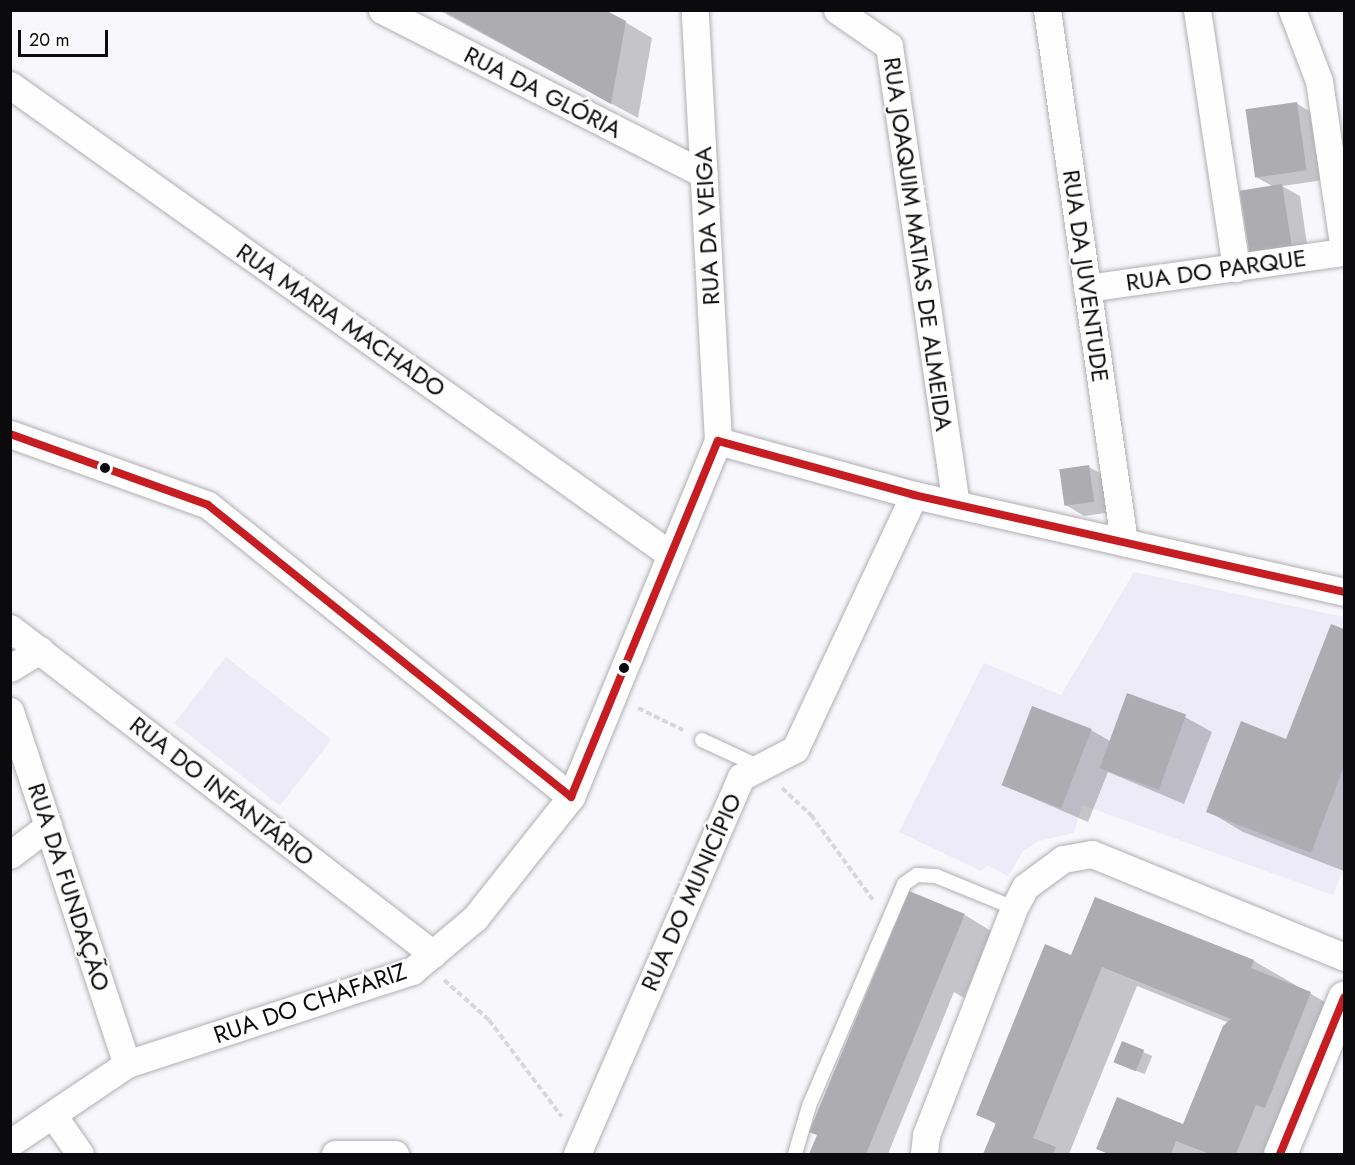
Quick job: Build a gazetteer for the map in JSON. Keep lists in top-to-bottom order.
{
  "streets": {
    "street": [
      "RUA DA GLÓRIA",
      "RUA DA VEIGA",
      "RUA JOAQUIM MATIAS DE ALMEIDA",
      "RUA DO PARQUE",
      "RUA DA JUVENTUDE",
      "RUA MARIA MACHADO",
      "RUA DO INFANTÁRIO",
      "RUA DA FUNDAÇÃO",
      "RUA DO MUNICÍPIO",
      "RUA DO CHAFARIZ"
    ]
  },
  "crossings": [
    ["RUA DA GLÓRIA", "RUA DA VEIGA"],
    ["RUA DA VEIGA", "RUA DO CHAFARIZ"],
    ["RUA DO PARQUE", "RUA DA JUVENTUDE"],
    ["RUA MARIA MACHADO", "RUA DO CHAFARIZ"],
    ["RUA DO INFANTÁRIO", "RUA DO CHAFARIZ"],
    ["RUA DA FUNDAÇÃO", "RUA DO CHAFARIZ"]
  ],
  "scale_bar": "20 m"
}
